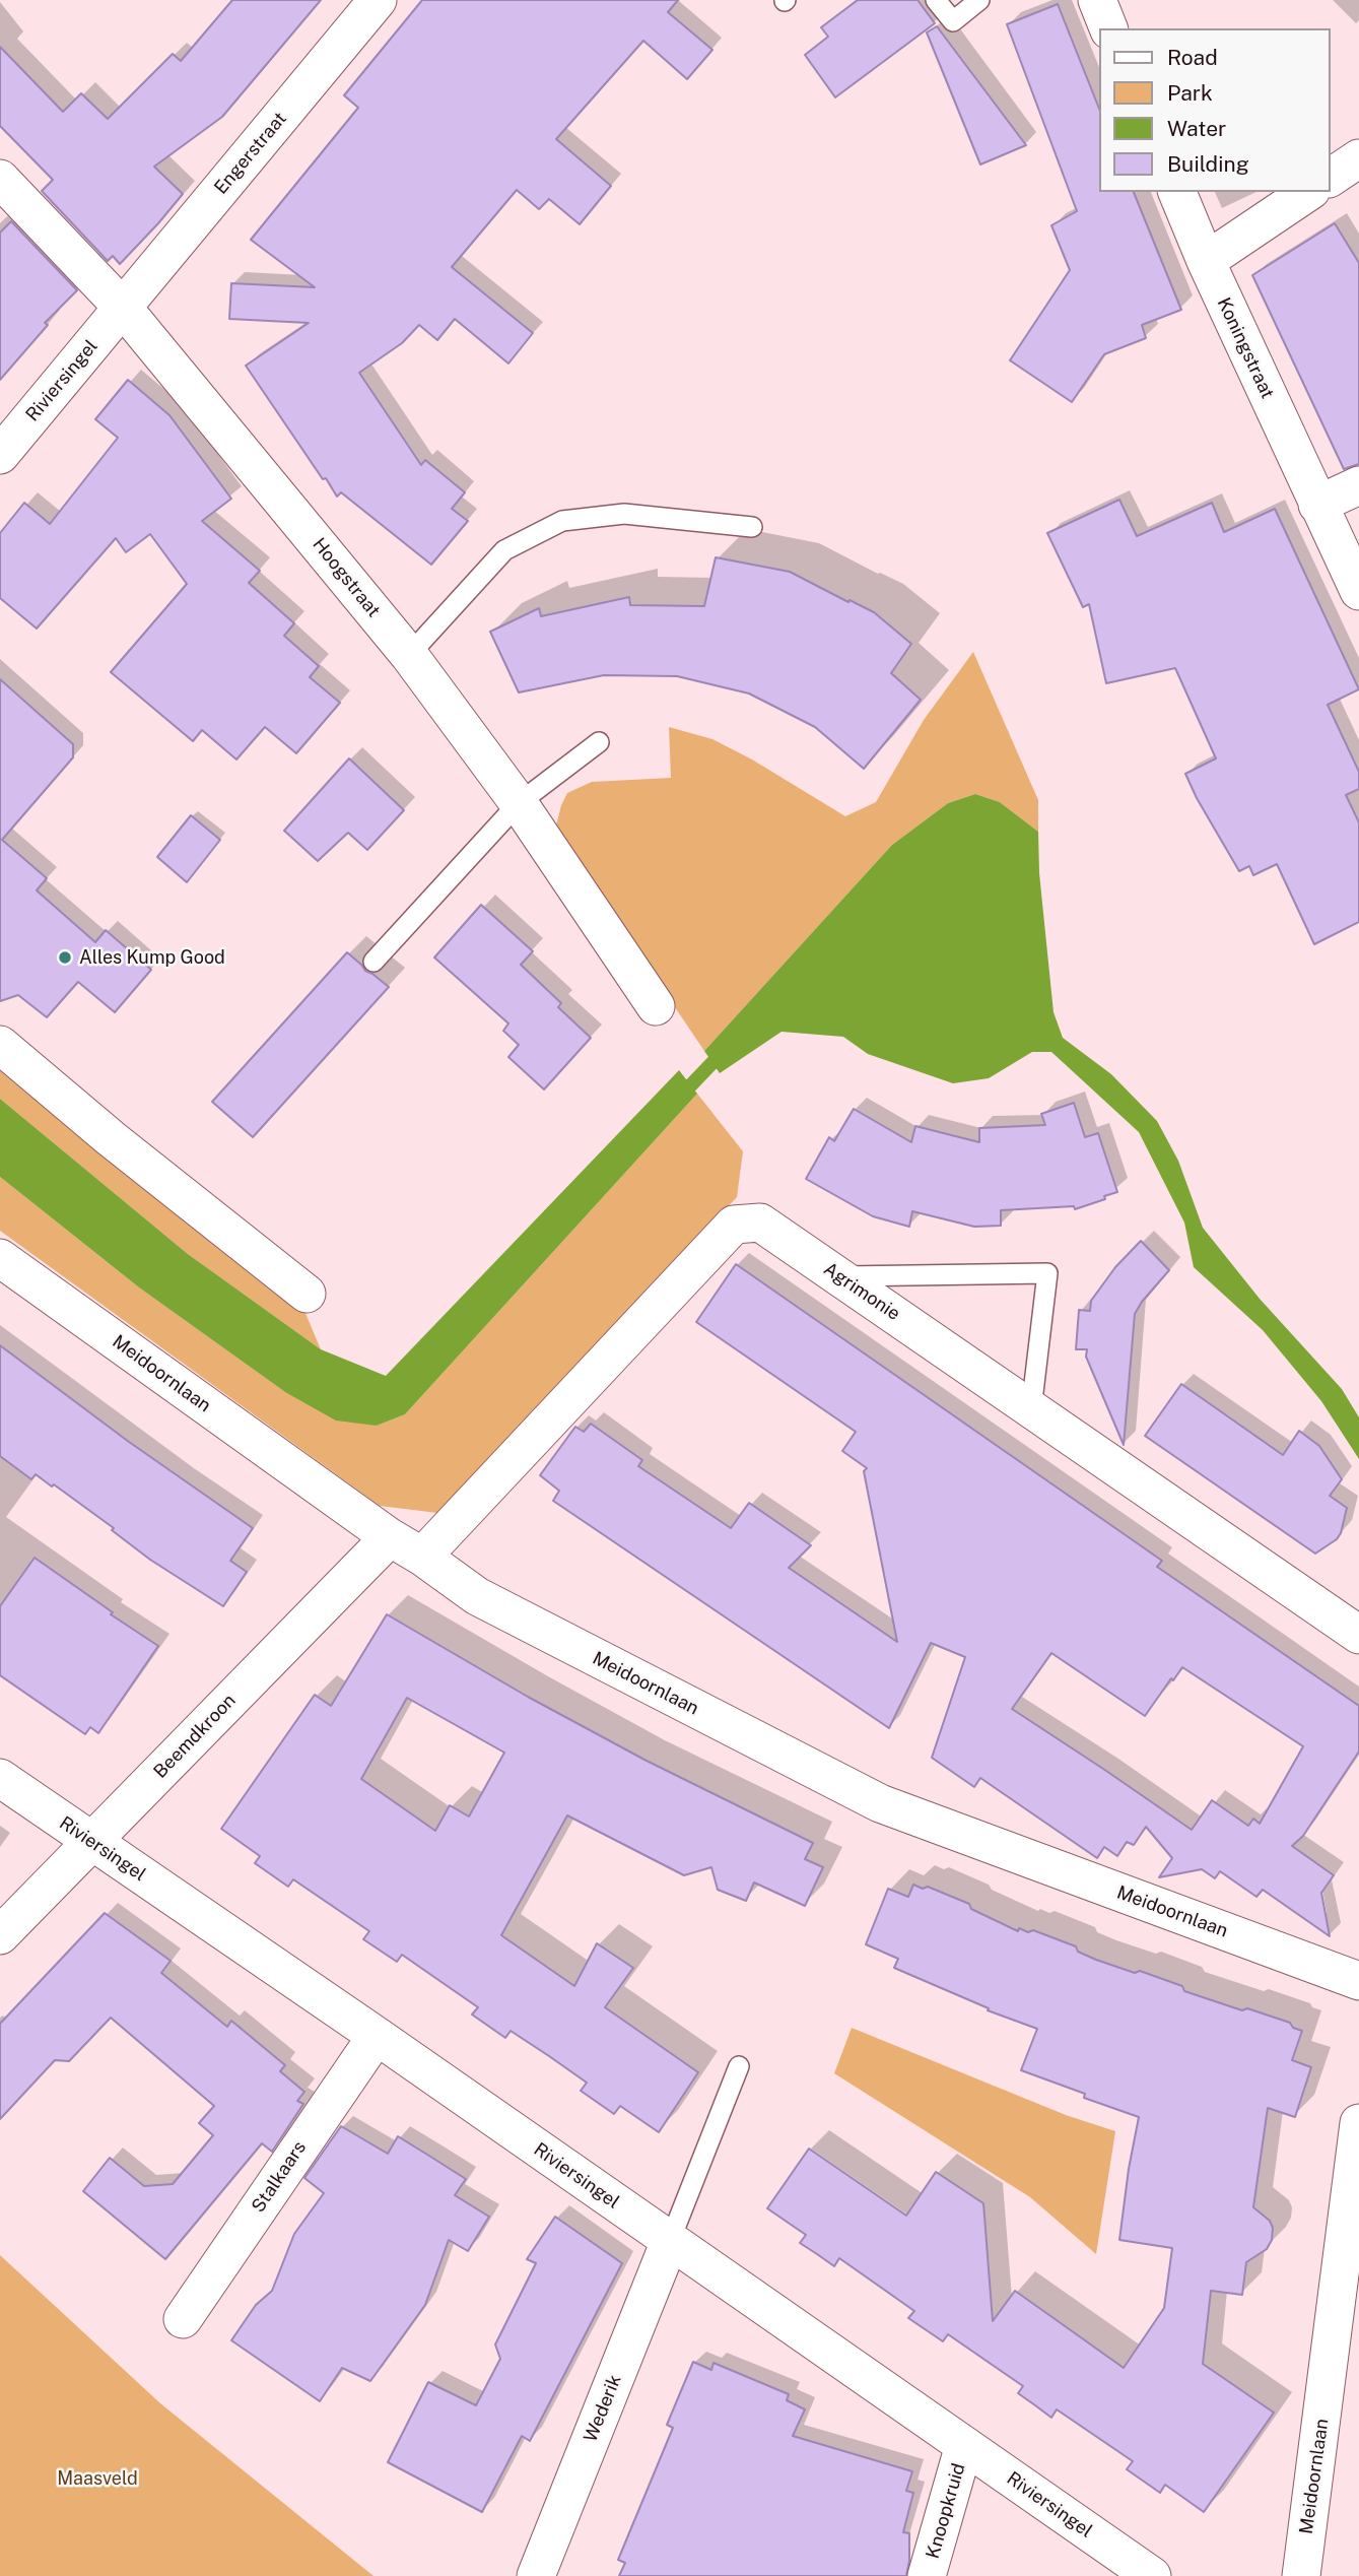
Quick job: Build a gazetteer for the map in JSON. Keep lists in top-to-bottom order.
{
  "streets": {
    "street": [
      "Engerstraat",
      "Koningstraat",
      "Riviersingel",
      "Hoogstraat",
      "Agrimonie",
      "Meidoornlaan",
      "Beemdkroon",
      "Stalkaars",
      "Wederik",
      "Knoopkruid"
    ]
  },
  "crossings": [
    ["Engerstraat", "Riviersingel"],
    ["Engerstraat", "Hoogstraat"],
    ["Riviersingel", "Hoogstraat"],
    ["Riviersingel", "Beemdkroon"],
    ["Riviersingel", "Stalkaars"],
    ["Riviersingel", "Wederik"],
    ["Riviersingel", "Knoopkruid"],
    ["Agrimonie", "Meidoornlaan"],
    ["Meidoornlaan", "Beemdkroon"]
  ],
  "parks": ["Maasveld"],
  "places": ["Alles Kump Good"],
  "legend": [
    "Road",
    "Park",
    "Water",
    "Building"
  ]
}
